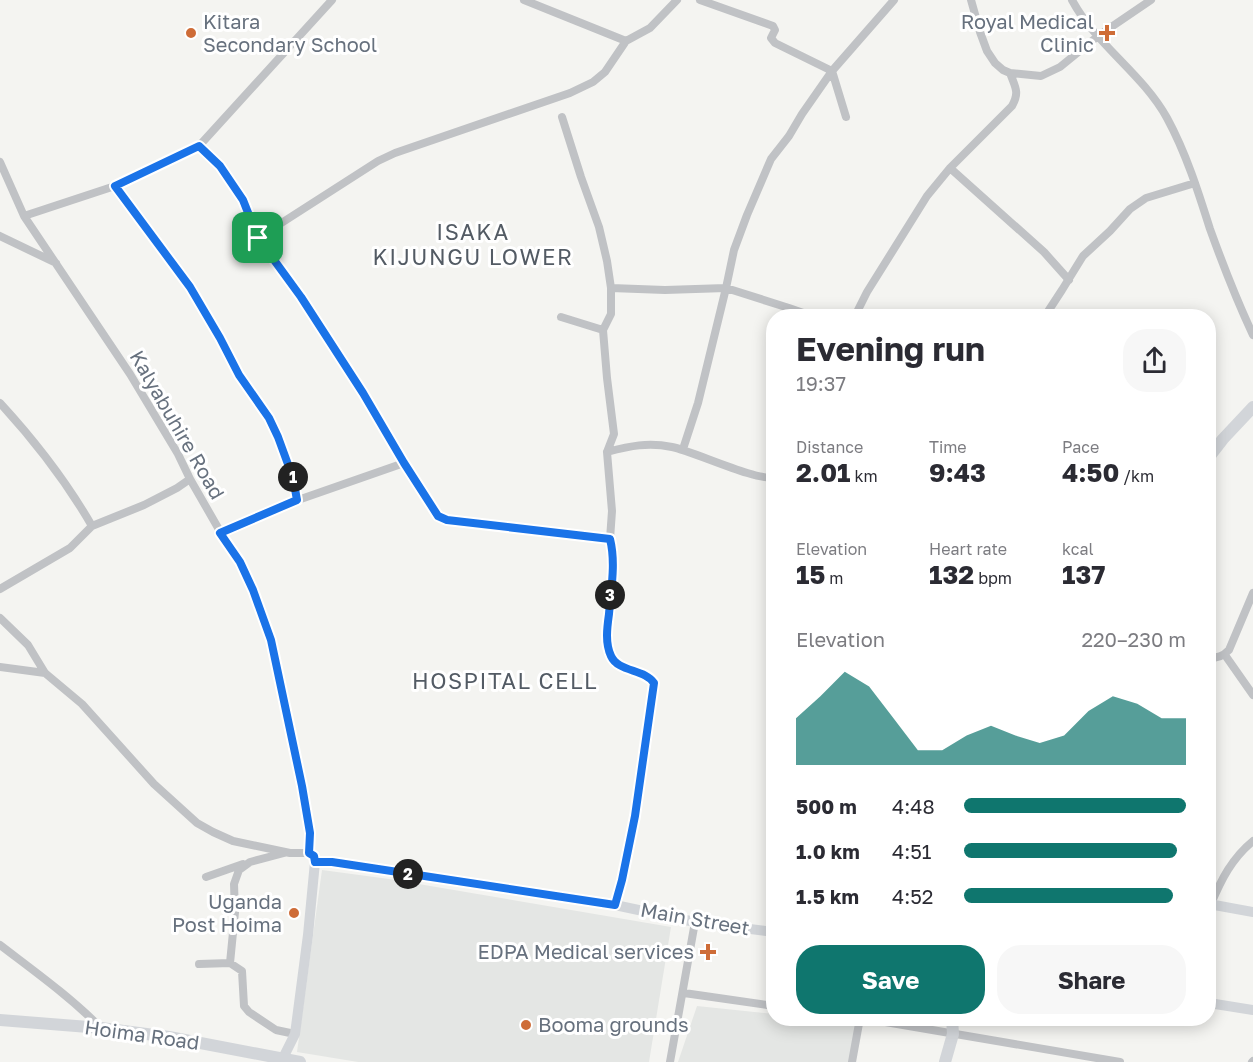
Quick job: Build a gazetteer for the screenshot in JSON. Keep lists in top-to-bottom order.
{
  "streets": {
    "main road": ["Hoima Road"],
    "street": ["Kalyabuhire Road", "Main Street"]
  },
  "crossings": [
    ["Kalyabuhire Road", "Main Street"]
  ],
  "districts": ["ISAKA KIJUNGU LOWER", "HOSPITAL CELL"],
  "places": {
    "other": ["Kitara Secondary School", "Uganda Post Hoima", "Booma grounds"],
    "health": ["Royal Medical Clinic", "EDPA Medical services"]
  },
  "page": {
    "heading": ["Evening run", "19:37"],
    "stats": [
      ["Distance", "2.01 km"],
      ["Time", "9:43"],
      ["Pace", "4:50 /km"],
      ["Elevation", "15 m"],
      ["Heart rate", "132 bpm"],
      ["kcal", "137"]
    ],
    "pins": ["1", "3", "2"],
    "chart": ["Elevation", "220–230 m"],
    "list": [
      {
        "name": "500 m",
        "note": "4:48"
      },
      {
        "name": "1.0 km",
        "note": "4:51"
      },
      {
        "name": "1.5 km",
        "note": "4:52"
      }
    ],
    "buttons": ["Save", "Share"]
  }
}
